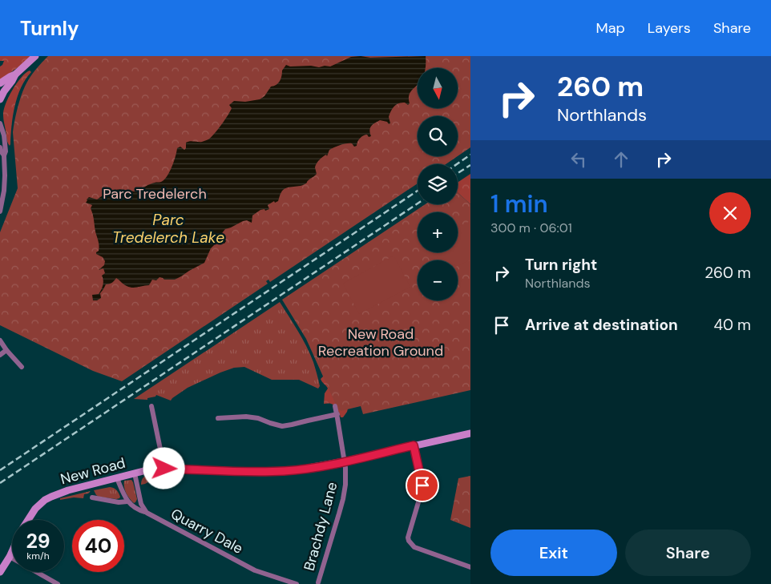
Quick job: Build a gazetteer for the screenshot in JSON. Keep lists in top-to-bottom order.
{
  "streets": {
    "street": ["New Road", "Brachdy Lane", "Quarry Dale"]
  },
  "crossings": [
    ["New Road", "Brachdy Lane"]
  ],
  "water": ["Parc Tredelerch Lake"],
  "parks": ["Parc Tredelerch", "New Road Recreation Ground"],
  "north": "bottom",
  "page": {
    "header": "Turnly",
    "nav": ["Map", "Layers", "Share"],
    "turn": ["260 m", "Northlands"],
    "map_buttons": ["+", "−"],
    "heading": ["1 min", "300 m · 06:01"],
    "list": [
      {
        "name": "Turn right",
        "note": "Northlands",
        "value": "260 m"
      },
      {
        "name": "Arrive at destination",
        "value": "40 m"
      }
    ],
    "speed": "29 km/h",
    "limit": "40",
    "buttons": ["Exit", "Share"]
  }
}
